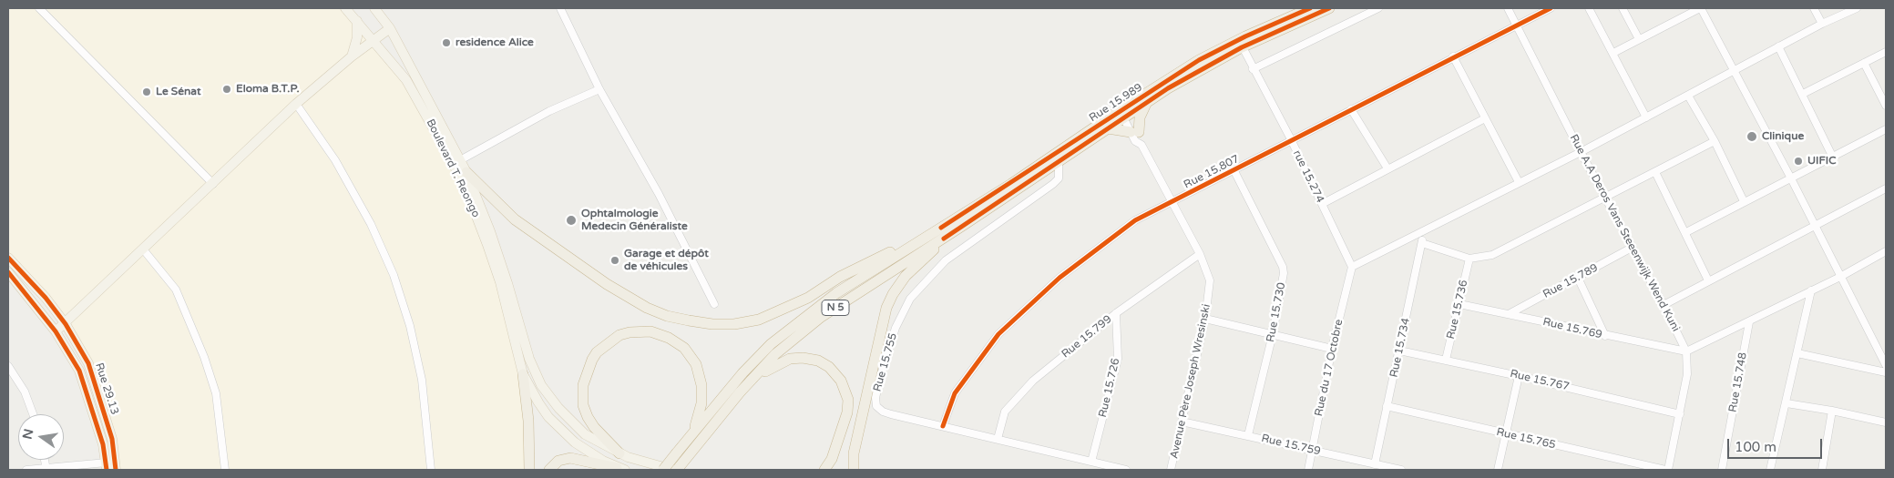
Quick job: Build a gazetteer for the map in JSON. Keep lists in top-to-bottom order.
{
  "streets": {
    "highway": ["Rue 15.989", "N 5"],
    "main road": ["Boulevard T. Reongo", "Rue 29.13"],
    "street": [
      "Rue 15.807",
      "rue 15.274",
      "Rue A.A Deros Vans Steeenwijk Wend Kuni",
      "Rue 15.789",
      "Rue 15.736",
      "Rue 15.730",
      "Rue 15.769",
      "Rue 15.799",
      "Rue 15.734",
      "Rue 15.755",
      "Rue du 17 Octobre",
      "Rue 15.767",
      "Avenue Père Joseph Wresinski",
      "Rue 15.748",
      "Rue 15.726",
      "Rue 15.765",
      "Rue 15.759"
    ]
  },
  "crossings": [
    ["Rue 15.989", "rue 15.274"],
    ["Rue 15.989", "N 5"],
    ["Rue 15.989", "Avenue Père Joseph Wresinski"],
    ["Rue 15.807", "rue 15.274"],
    ["Rue 15.807", "Rue A.A Deros Vans Steeenwijk Wend Kuni"],
    ["Rue 15.807", "Rue 15.730"],
    ["Rue 15.807", "Rue 15.755"],
    ["Rue 15.807", "Avenue Père Joseph Wresinski"],
    ["rue 15.274", "N 5"],
    ["rue 15.274", "Rue du 17 Octobre"],
    ["Rue A.A Deros Vans Steeenwijk Wend Kuni", "Rue 15.789"],
    ["Rue A.A Deros Vans Steeenwijk Wend Kuni", "Rue 15.769"],
    ["Rue A.A Deros Vans Steeenwijk Wend Kuni", "Rue 15.767"],
    ["Rue A.A Deros Vans Steeenwijk Wend Kuni", "Rue 15.765"],
    ["Rue 15.789", "Rue 15.769"],
    ["N 5", "Rue 15.755"],
    ["N 5", "Avenue Père Joseph Wresinski"],
    ["Rue 15.736", "Rue 15.769"],
    ["Rue 15.736", "Rue 15.767"],
    ["Rue 15.730", "Rue 15.759"],
    ["Rue 15.799", "Rue 15.755"],
    ["Rue 15.799", "Avenue Père Joseph Wresinski"],
    ["Rue 15.799", "Rue 15.726"],
    ["Rue 15.734", "Rue 15.767"],
    ["Rue 15.734", "Rue 15.765"],
    ["Rue 15.734", "Rue 15.759"],
    ["Rue 15.755", "Rue 15.726"],
    ["Rue du 17 Octobre", "Rue 15.759"],
    ["Avenue Père Joseph Wresinski", "Rue 15.759"]
  ],
  "places": [
    "residence Alice",
    "Eloma B.T.P.",
    "Le Sénat",
    "Clinique",
    "UIFIC",
    "Ophtalmologie Medecin Généraliste",
    "Garage et dépôt de véhicules"
  ],
  "scale_bar": "100 m",
  "north": "left"
}
